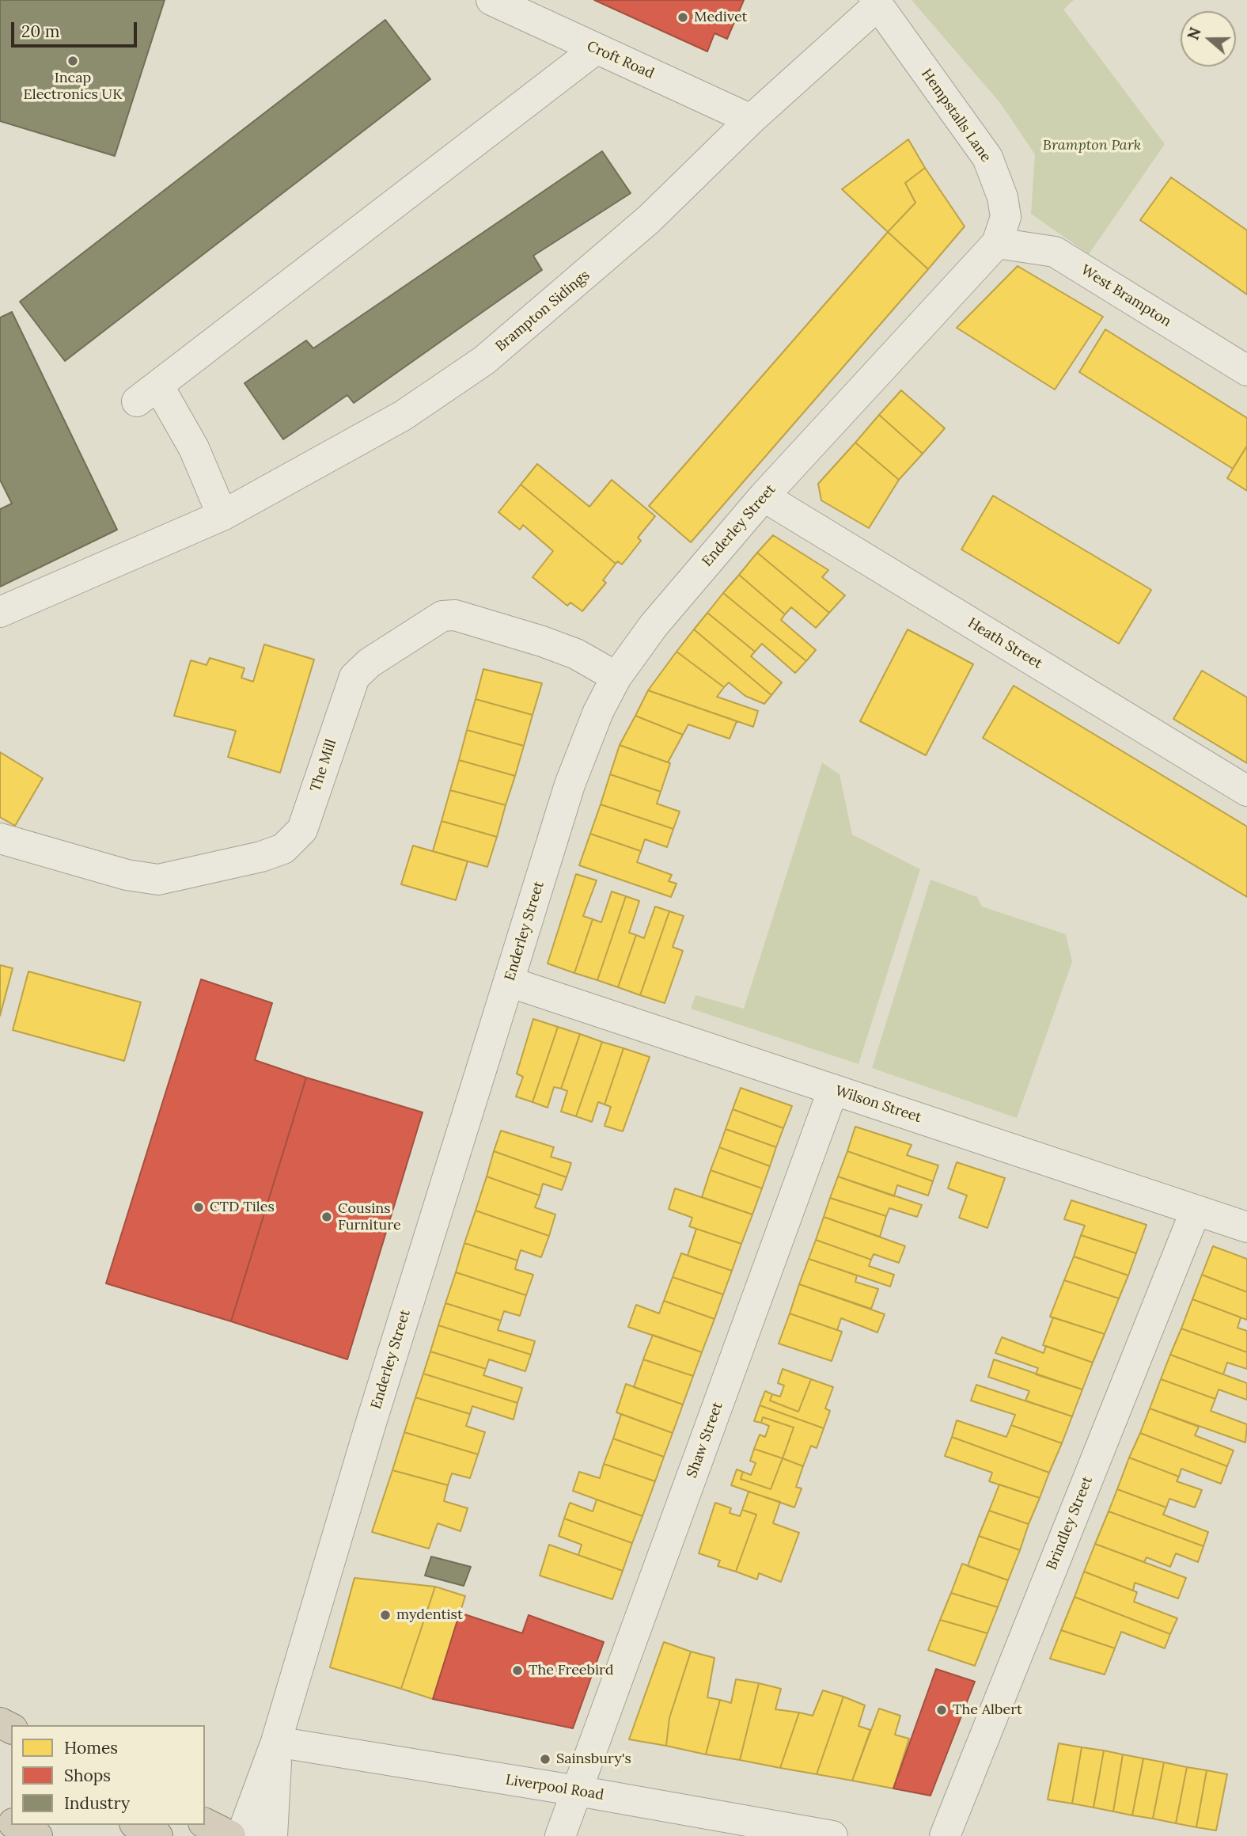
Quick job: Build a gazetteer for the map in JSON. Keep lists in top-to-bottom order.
{
  "streets": {
    "street": [
      "Croft Road",
      "Hempstalls Lane",
      "West Brampton",
      "Brampton Sidings",
      "Enderley Street",
      "Heath Street",
      "The Mill",
      "Wilson Street",
      "Shaw Street",
      "Brindley Street",
      "Liverpool Road"
    ]
  },
  "crossings": [
    ["Croft Road", "Brampton Sidings"],
    ["Hempstalls Lane", "West Brampton"],
    ["Hempstalls Lane", "Brampton Sidings"],
    ["Hempstalls Lane", "Enderley Street"],
    ["West Brampton", "Enderley Street"],
    ["Enderley Street", "Heath Street"],
    ["Enderley Street", "The Mill"],
    ["Enderley Street", "Wilson Street"],
    ["Enderley Street", "Liverpool Road"],
    ["Wilson Street", "Shaw Street"],
    ["Wilson Street", "Brindley Street"],
    ["Shaw Street", "Liverpool Road"]
  ],
  "parks": ["Brampton Park"],
  "places": [
    "Medivet",
    "Incap Electronics UK",
    "CTD Tiles",
    "Cousins Furniture",
    "mydentist",
    "The Freebird",
    "The Albert",
    "Sainsbury's"
  ],
  "legend": ["Homes", "Shops", "Industry"],
  "scale_bar": "20 m",
  "north": "left"
}
